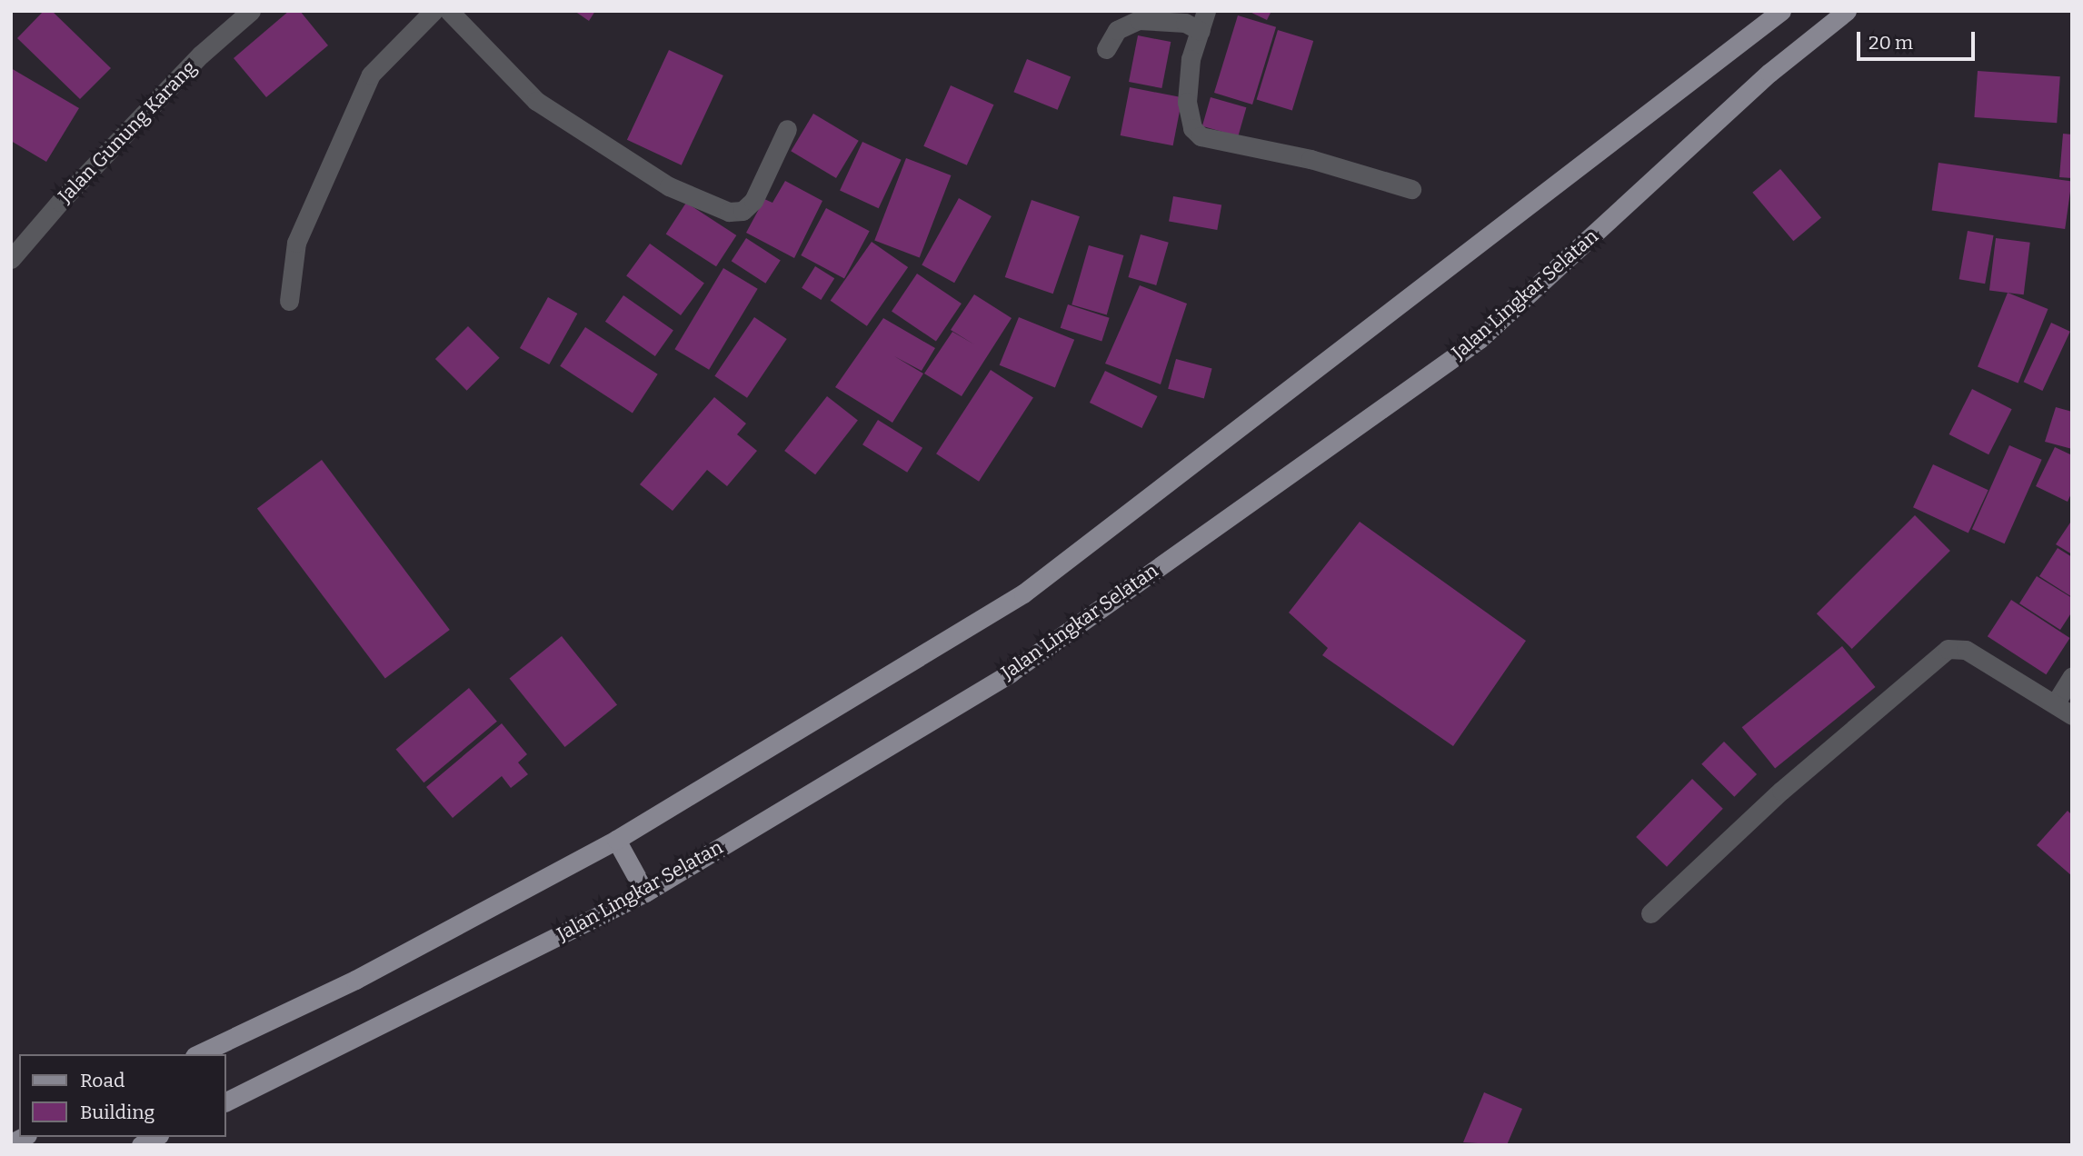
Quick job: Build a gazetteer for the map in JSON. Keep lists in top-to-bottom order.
{
  "streets": {
    "main road": ["Jalan Lingkar Selatan"],
    "street": ["Jalan Gunung Karang"]
  },
  "legend": ["Road", "Building"],
  "scale_bar": "20 m"
}
